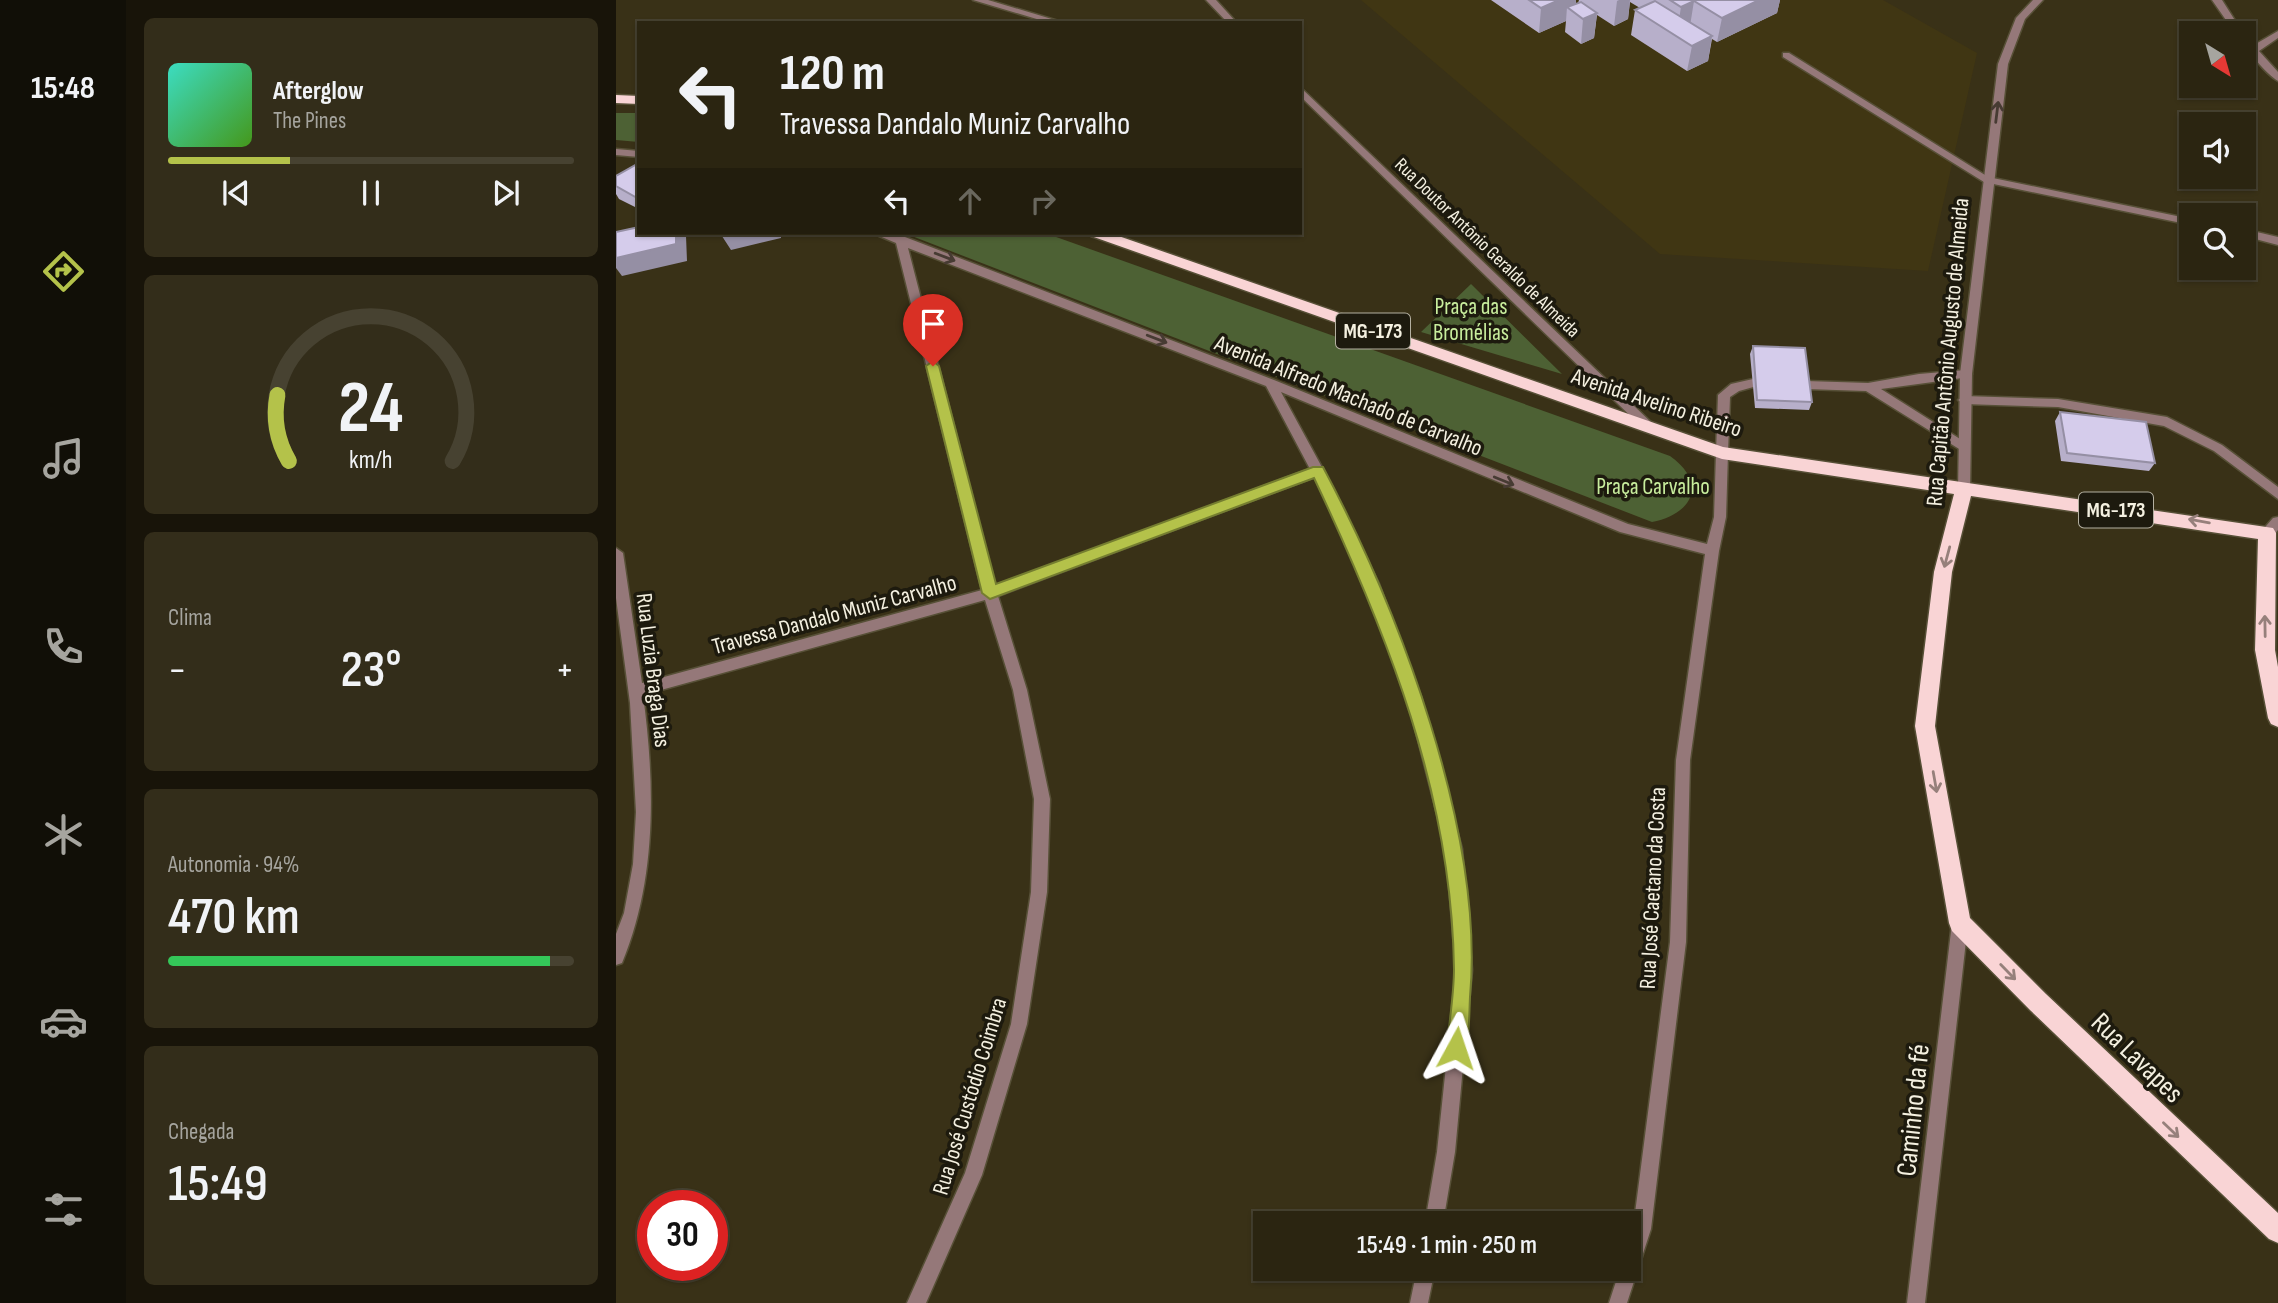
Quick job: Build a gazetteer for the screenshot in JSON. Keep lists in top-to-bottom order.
{
  "streets": {
    "highway": [
      "MG-173",
      "Rua Capitão Antônio Augusto de Almeida",
      "Avenida Avelino Ribeiro",
      "Rua Lavapes"
    ],
    "street": [
      "Rua Doutor Antônio Geraldo de Almeida",
      "Avenida Alfredo Machado de Carvalho",
      "Travessa Dandalo Muniz Carvalho",
      "Rua Luzia Braga Dias",
      "Rua José Caetano da Costa",
      "Rua José Custódio Coimbra",
      "Caminho da fé"
    ]
  },
  "crossings": [
    ["Rua Doutor Antônio Geraldo de Almeida", "Avenida Avelino Ribeiro"],
    ["MG-173", "Avenida Avelino Ribeiro"],
    ["Rua Capitão Antônio Augusto de Almeida", "Avenida Avelino Ribeiro"],
    ["Rua Capitão Antônio Augusto de Almeida", "Rua Lavapes"],
    ["Rua Capitão Antônio Augusto de Almeida", "Caminho da fé"],
    ["Avenida Alfredo Machado de Carvalho", "Rua José Caetano da Costa"],
    ["Avenida Alfredo Machado de Carvalho", "Rua José Custódio Coimbra"],
    ["Travessa Dandalo Muniz Carvalho", "Rua Luzia Braga Dias"],
    ["Travessa Dandalo Muniz Carvalho", "Rua José Custódio Coimbra"],
    ["Rua Lavapes", "Caminho da fé"]
  ],
  "one_way": ["Avenida Alfredo Machado de Carvalho", "Rua Lavapes"],
  "parks": ["Praça das Bromélias", "Praça Carvalho"],
  "north": "bottom right",
  "page": {
    "tabs": "15:48",
    "turn": ["120 m", "Travessa Dandalo Muniz Carvalho"],
    "song": ["Afterglow", "The Pines"],
    "tile": [
      "Clima",
      ["Autonomia · 94%", "470 km"],
      ["Chegada", "15:49"]
    ],
    "heat": ["−", "23°", "+"],
    "limit": "30",
    "trip": "15:49 · 1 min · 250 m",
    "gauge": ["24", "km/h"]
  }
}
